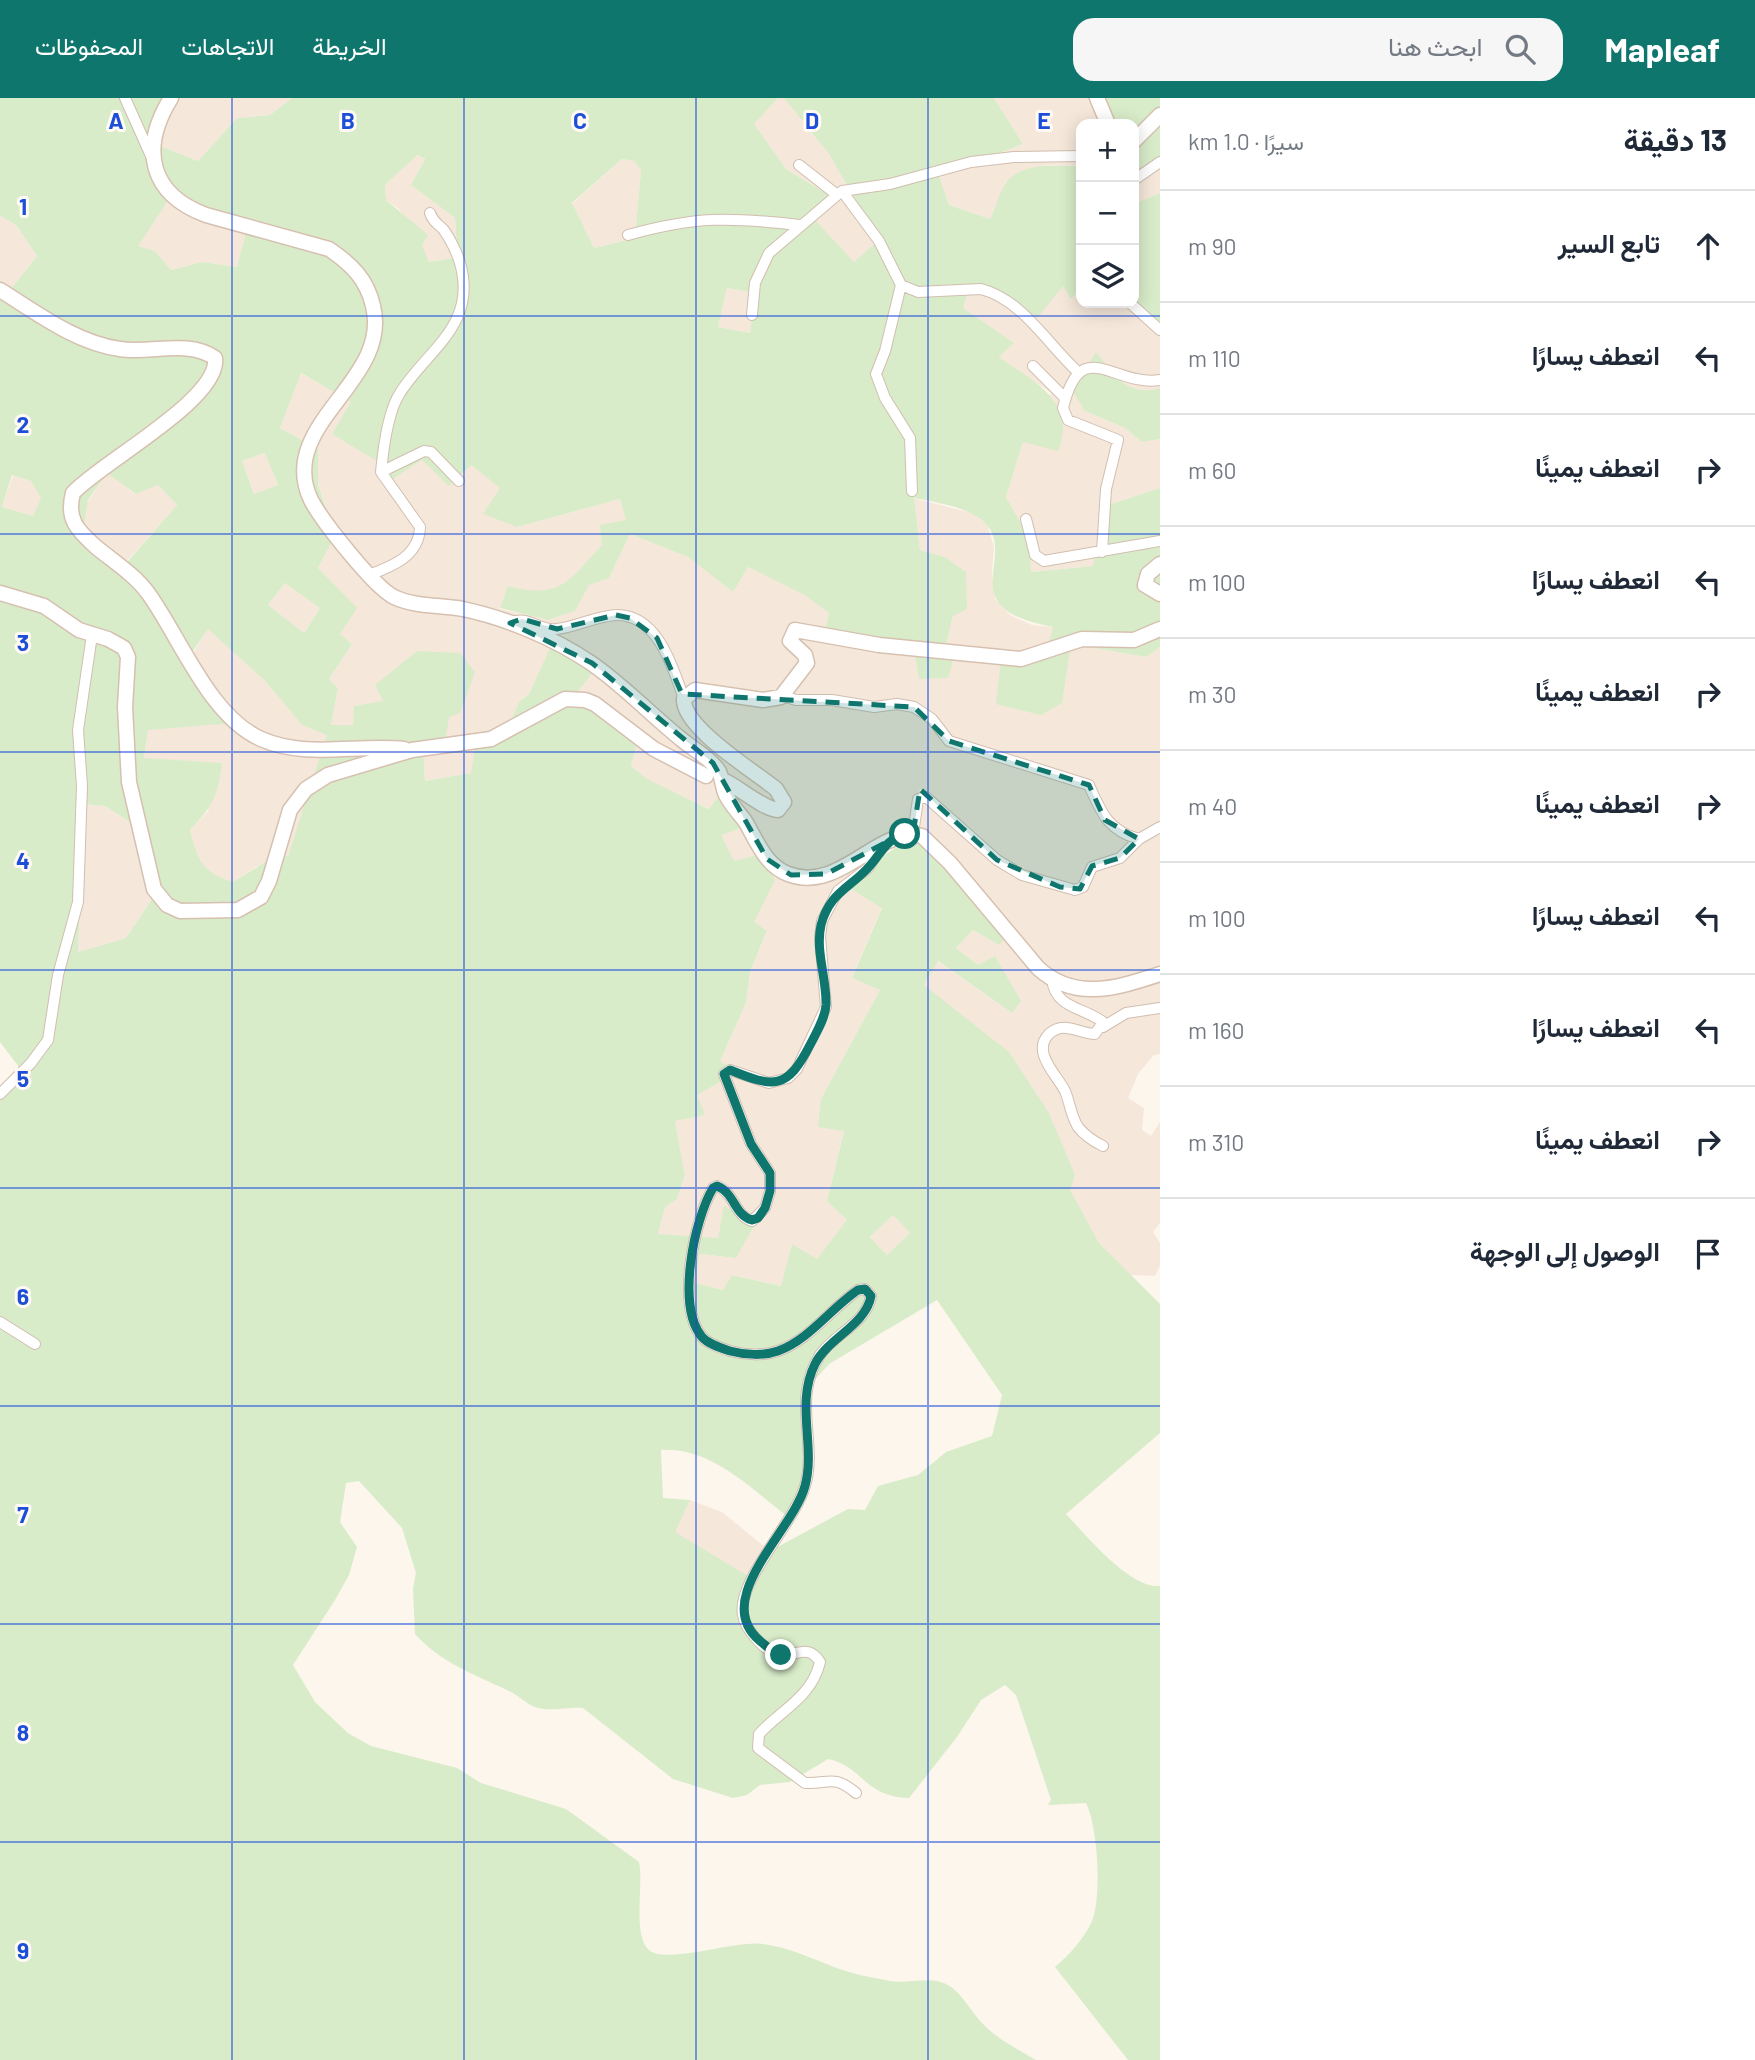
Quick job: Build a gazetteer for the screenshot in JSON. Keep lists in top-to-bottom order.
{
  "page": {
    "header": "Mapleaf",
    "search": "ابحث هنا",
    "nav": ["الخريطة", "الاتجاهات", "المحفوظات"],
    "heading": ["13 دقيقة", "سيرًا · 1.0 km"],
    "map_buttons": ["+", "−"],
    "list": [
      ["تابع السير", "90 m"],
      ["انعطف يسارًا", "110 m"],
      ["انعطف يمينًا", "60 m"],
      ["انعطف يسارًا", "100 m"],
      ["انعطف يمينًا", "30 m"],
      ["انعطف يمينًا", "40 m"],
      ["انعطف يسارًا", "100 m"],
      ["انعطف يسارًا", "160 m"],
      ["انعطف يمينًا", "310 m"],
      "الوصول إلى الوجهة"
    ]
  },
  "grid": {
    "columns": [
      "A",
      "B",
      "C",
      "D",
      "E"
    ],
    "rows": [
      "1",
      "2",
      "3",
      "4",
      "5",
      "6",
      "7",
      "8",
      "9"
    ]
  }
}
